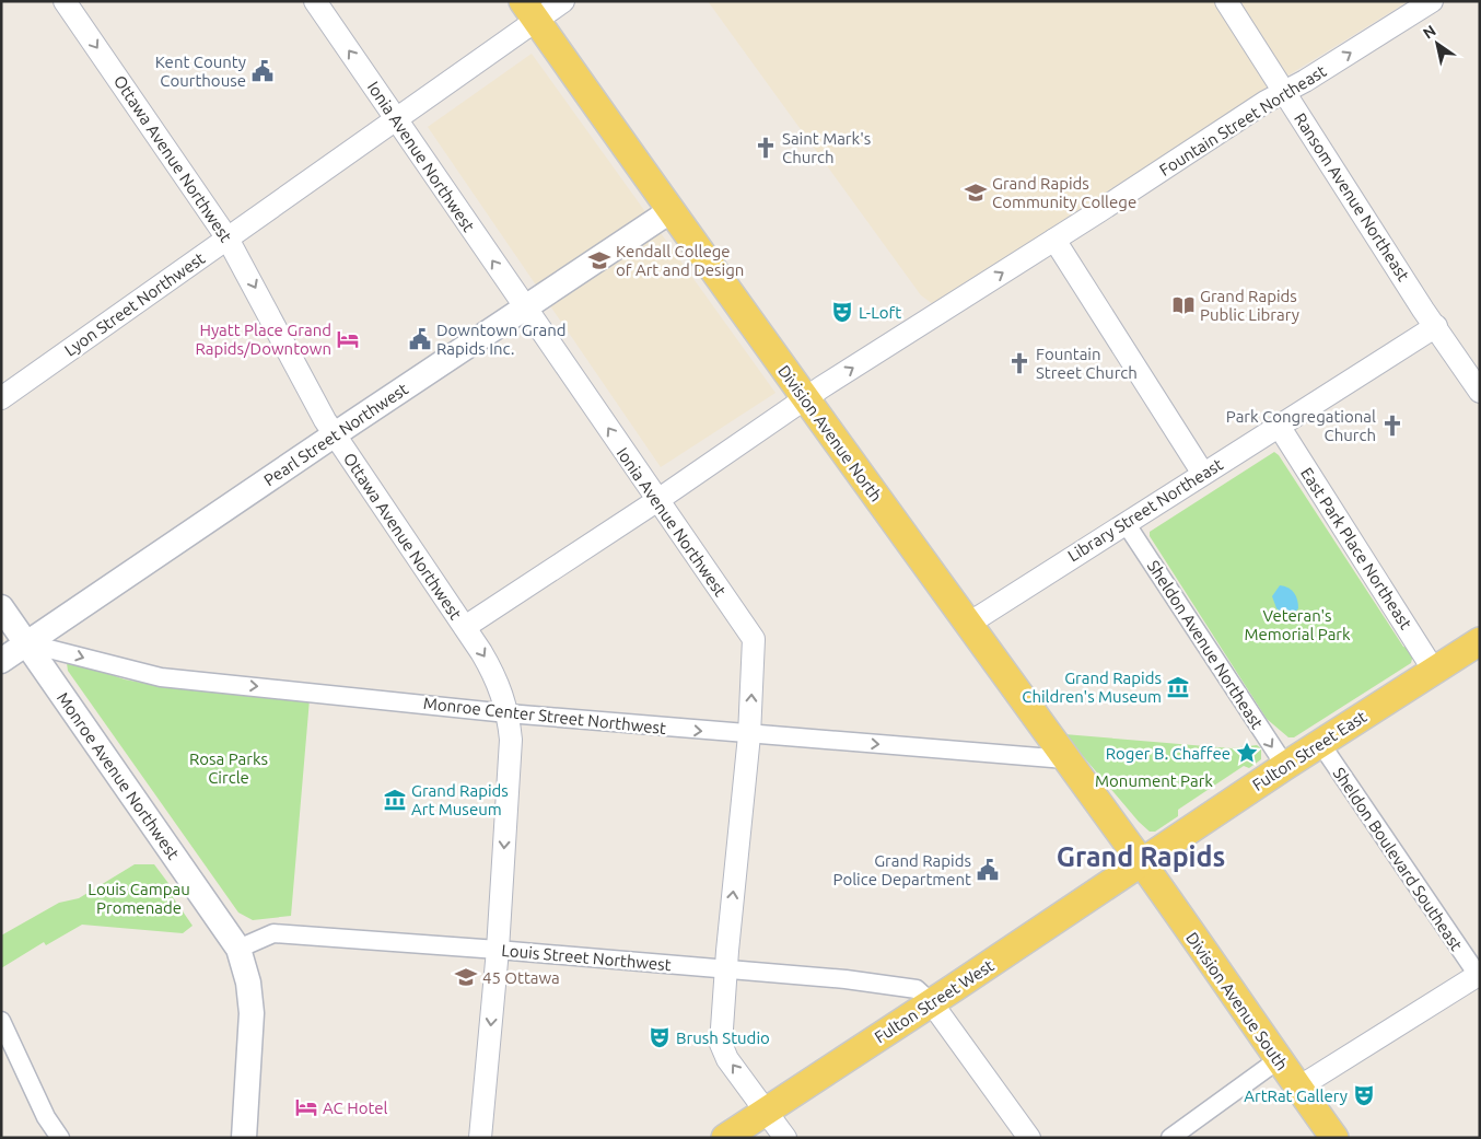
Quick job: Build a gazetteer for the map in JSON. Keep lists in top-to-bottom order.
{
  "streets": {
    "main road": [
      "Division Avenue North",
      "Pearl Street Northwest",
      "Fulton Street East",
      "Monroe Avenue Northwest",
      "Fulton Street West",
      "Division Avenue South"
    ],
    "street": [
      "Fountain Street Northeast",
      "Ionia Avenue Northwest",
      "Ottawa Avenue Northwest",
      "Ransom Avenue Northeast",
      "Lyon Street Northwest",
      "Library Street Northeast",
      "East Park Place Northeast",
      "Sheldon Avenue Northeast",
      "Monroe Center Street Northwest",
      "Sheldon Boulevard Southeast",
      "Louis Street Northwest"
    ]
  },
  "crossings": [
    ["Fountain Street Northeast", "Ionia Avenue Northwest"],
    ["Fountain Street Northeast", "Ottawa Avenue Northwest"],
    ["Fountain Street Northeast", "Ransom Avenue Northeast"],
    ["Fountain Street Northeast", "Division Avenue North"],
    ["Ionia Avenue Northwest", "Lyon Street Northwest"],
    ["Ionia Avenue Northwest", "Pearl Street Northwest"],
    ["Ionia Avenue Northwest", "Monroe Center Street Northwest"],
    ["Ionia Avenue Northwest", "Louis Street Northwest"],
    ["Ionia Avenue Northwest", "Fulton Street West"],
    ["Ottawa Avenue Northwest", "Lyon Street Northwest"],
    ["Ottawa Avenue Northwest", "Pearl Street Northwest"],
    ["Ottawa Avenue Northwest", "Monroe Center Street Northwest"],
    ["Ottawa Avenue Northwest", "Louis Street Northwest"],
    ["Ransom Avenue Northeast", "Library Street Northeast"],
    ["Lyon Street Northwest", "Division Avenue North"],
    ["Division Avenue North", "Pearl Street Northwest"],
    ["Division Avenue North", "Library Street Northeast"],
    ["Division Avenue North", "Monroe Center Street Northwest"],
    ["Division Avenue North", "Fulton Street East"],
    ["Division Avenue North", "Fulton Street West"],
    ["Division Avenue North", "Division Avenue South"],
    ["Pearl Street Northwest", "Monroe Center Street Northwest"],
    ["Pearl Street Northwest", "Monroe Avenue Northwest"],
    ["Library Street Northeast", "East Park Place Northeast"],
    ["Library Street Northeast", "Sheldon Avenue Northeast"],
    ["East Park Place Northeast", "Fulton Street East"],
    ["Sheldon Avenue Northeast", "Fulton Street East"],
    ["Monroe Center Street Northwest", "Monroe Avenue Northwest"],
    ["Fulton Street East", "Sheldon Boulevard Southeast"],
    ["Fulton Street East", "Fulton Street West"],
    ["Fulton Street East", "Division Avenue South"],
    ["Monroe Avenue Northwest", "Louis Street Northwest"],
    ["Louis Street Northwest", "Fulton Street West"],
    ["Fulton Street West", "Division Avenue South"]
  ],
  "one_way": [
    "Fountain Street Northeast",
    "Ionia Avenue Northwest",
    "Ottawa Avenue Northwest",
    "Sheldon Avenue Northeast",
    "Monroe Center Street Northwest"
  ],
  "districts": ["Grand Rapids"],
  "parks": [
    "Veteran's Memorial Park",
    "Rosa Parks Circle",
    "Monument Park",
    "Louis Campau Promenade"
  ],
  "places": {
    "public building": ["Kent County Courthouse", "Downtown Grand Rapids Inc.", "Grand Rapids Police Department"],
    "church": ["Saint Mark's Church", "Fountain Street Church", "Park Congregational Church"],
    "school or university": ["Grand Rapids Community College", "Kendall College of Art and Design", "45 Ottawa"],
    "library": ["Grand Rapids Public Library"],
    "theatre": ["L-Loft", "Brush Studio", "ArtRat Gallery"],
    "hotel": ["Hyatt Place Grand Rapids/Downtown", "AC Hotel"],
    "museum": ["Grand Rapids Children's Museum", "Grand Rapids Art Museum"],
    "place": ["Roger B. Chaffee"]
  },
  "north": "top left"
}
